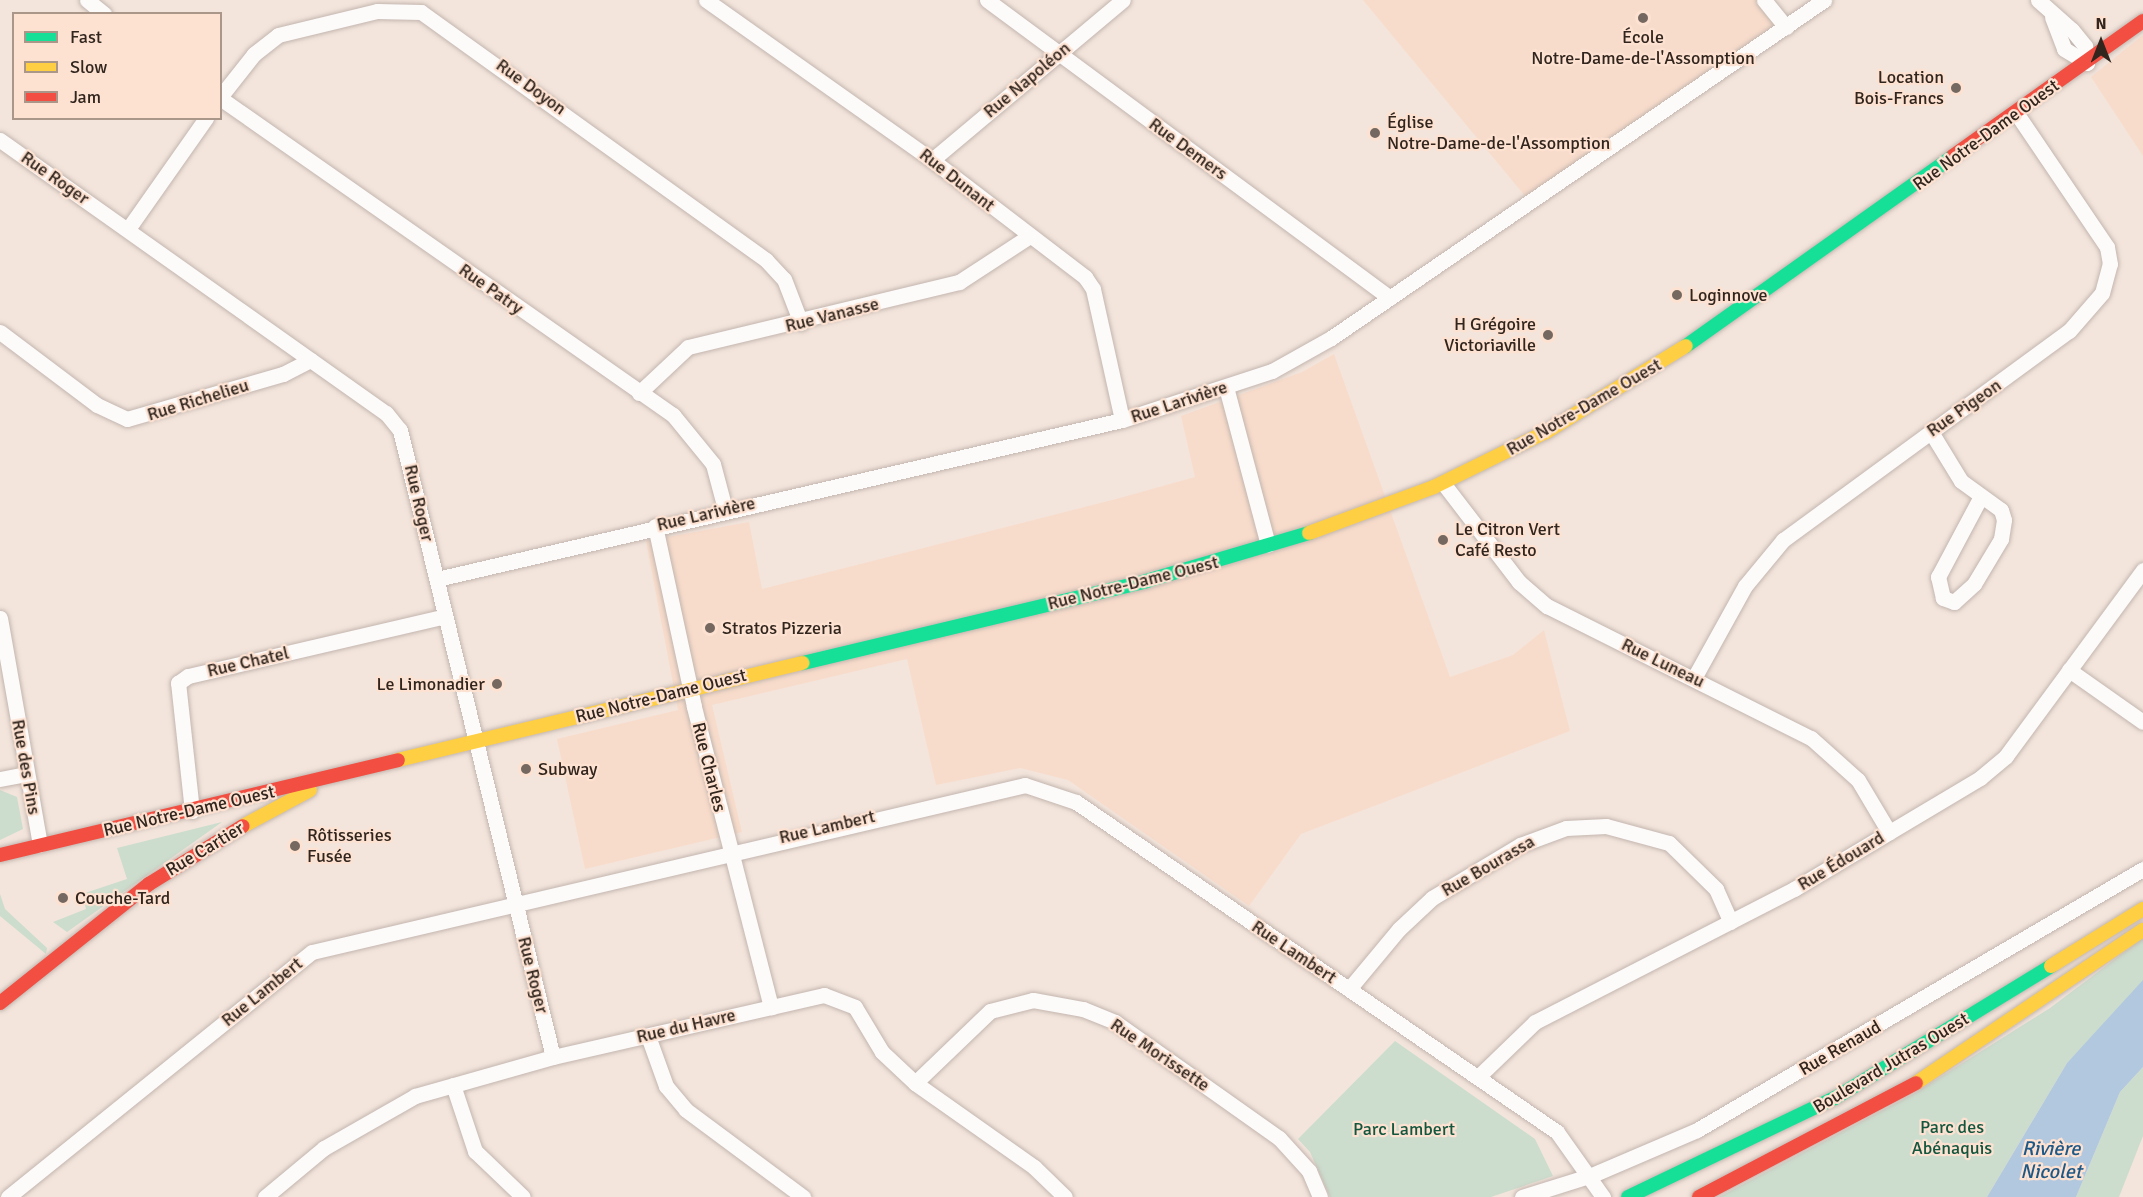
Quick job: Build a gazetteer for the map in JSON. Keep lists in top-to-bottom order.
{
  "streets": {
    "street": [
      "Rue Napoléon",
      "Rue Doyon",
      "Rue Notre-Dame Ouest",
      "Rue Demers",
      "Rue Roger",
      "Rue Dunant",
      "Rue Patry",
      "Rue Vanasse",
      "Rue Richelieu",
      "Rue Larivière",
      "Rue Pigeon",
      "Rue Chatel",
      "Rue Luneau",
      "Rue des Pins",
      "Rue Charles",
      "Rue Lambert",
      "Rue Cartier",
      "Rue Édouard",
      "Rue Bourassa",
      "Rue du Havre",
      "Rue Renaud",
      "Rue Morissette",
      "Boulevard Jutras Ouest"
    ]
  },
  "crossings": [
    ["Rue Napoléon", "Rue Demers"],
    ["Rue Napoléon", "Rue Dunant"],
    ["Rue Doyon", "Rue Vanasse"],
    ["Rue Notre-Dame Ouest", "Rue Roger"],
    ["Rue Notre-Dame Ouest", "Rue Pigeon"],
    ["Rue Notre-Dame Ouest", "Rue Chatel"],
    ["Rue Notre-Dame Ouest", "Rue Luneau"],
    ["Rue Notre-Dame Ouest", "Rue des Pins"],
    ["Rue Notre-Dame Ouest", "Rue Charles"],
    ["Rue Notre-Dame Ouest", "Rue Cartier"],
    ["Rue Demers", "Rue Larivière"],
    ["Rue Roger", "Rue Richelieu"],
    ["Rue Roger", "Rue Larivière"],
    ["Rue Roger", "Rue Chatel"],
    ["Rue Roger", "Rue Lambert"],
    ["Rue Roger", "Rue du Havre"],
    ["Rue Dunant", "Rue Vanasse"],
    ["Rue Dunant", "Rue Larivière"],
    ["Rue Patry", "Rue Vanasse"],
    ["Rue Patry", "Rue Larivière"],
    ["Rue Larivière", "Rue Charles"],
    ["Rue Pigeon", "Rue Luneau"],
    ["Rue Luneau", "Rue Édouard"],
    ["Rue Charles", "Rue Lambert"],
    ["Rue Charles", "Rue du Havre"],
    ["Rue Lambert", "Rue Édouard"],
    ["Rue Lambert", "Rue Bourassa"],
    ["Rue Lambert", "Rue Renaud"],
    ["Rue Édouard", "Rue Bourassa"],
    ["Rue du Havre", "Rue Morissette"]
  ],
  "water": ["Rivière Nicolet"],
  "parks": ["Parc des Abénaquis", "Parc Lambert"],
  "places": [
    "École Notre-Dame-de-l'Assomption",
    "Location Bois-Francs",
    "Église Notre-Dame-de-l'Assomption",
    "Loginnove",
    "H Grégoire Victoriaville",
    "Le Citron Vert Café Resto",
    "Stratos Pizzeria",
    "Le Limonadier",
    "Subway",
    "Rôtisseries Fusée",
    "Couche-Tard"
  ],
  "legend": ["Fast", "Slow", "Jam"],
  "north": "top"
}
